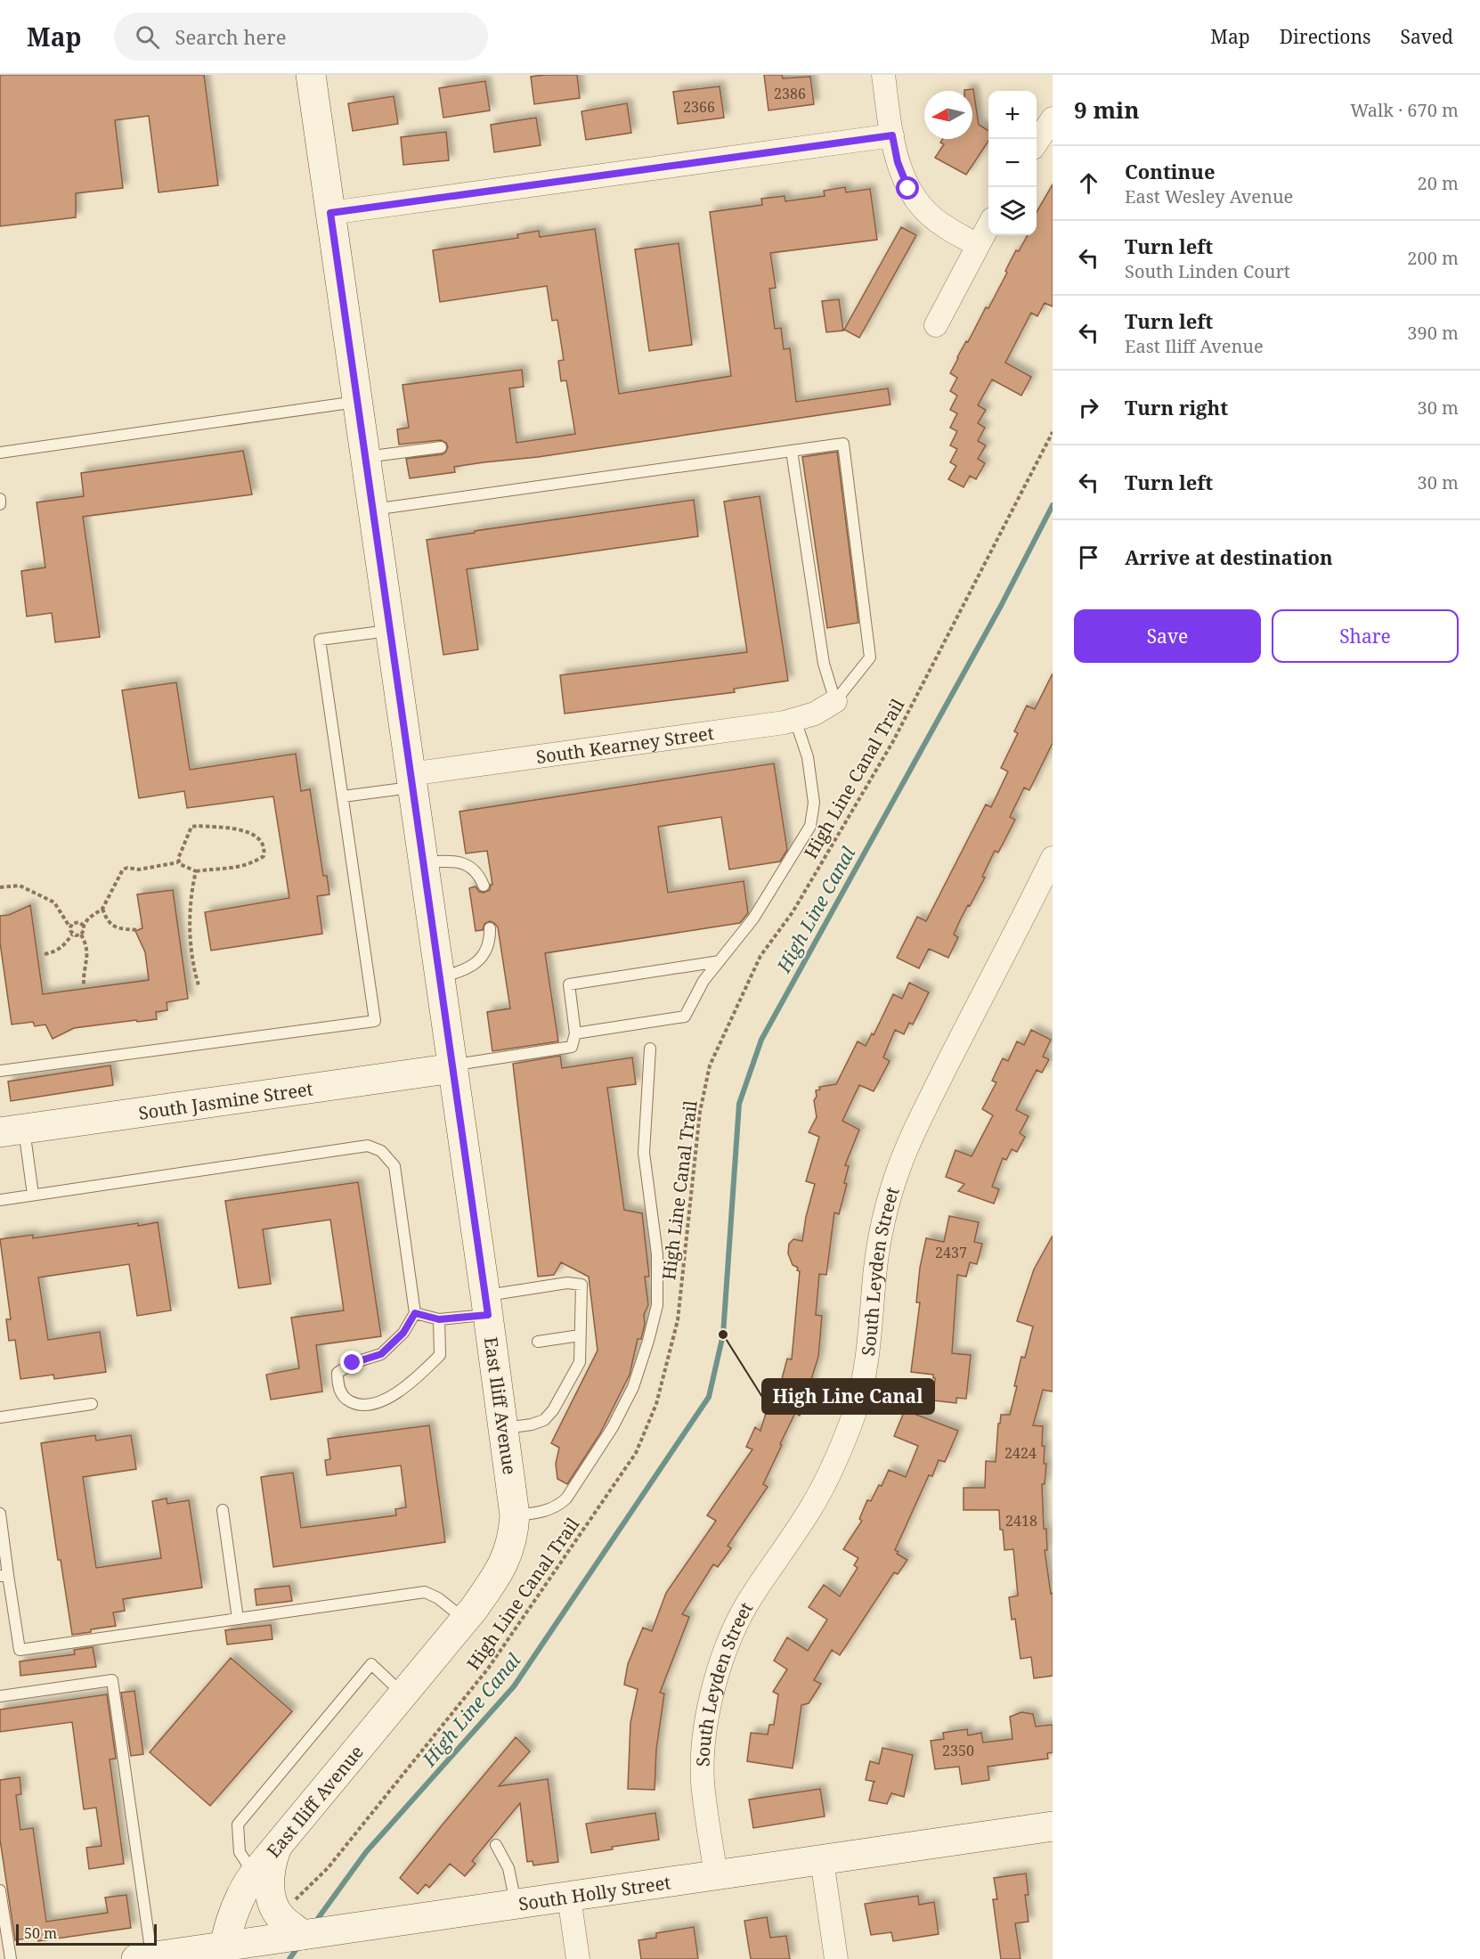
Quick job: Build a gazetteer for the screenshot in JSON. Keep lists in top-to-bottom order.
{
  "streets": {
    "street": [
      "South Kearney Street",
      "South Jasmine Street",
      "South Leyden Street",
      "East Iliff Avenue",
      "South Holly Street"
    ],
    "path": ["High Line Canal Trail"]
  },
  "crossings": [
    ["South Kearney Street", "East Iliff Avenue"],
    ["South Jasmine Street", "East Iliff Avenue"],
    ["South Leyden Street", "South Holly Street"],
    ["East Iliff Avenue", "South Holly Street"]
  ],
  "water": ["High Line Canal"],
  "places": ["High Line Canal"],
  "house_numbers": [
    "2386",
    "2366",
    "2437",
    "2424",
    "2418",
    "2350"
  ],
  "scale_bar": "50 m",
  "north": "left",
  "page": {
    "header": "Map",
    "search": "Search here",
    "nav": ["Map", "Directions", "Saved"],
    "heading": ["9 min", "Walk · 670 m"],
    "map_buttons": ["+", "−"],
    "list": [
      ["Continue", "East Wesley Avenue", "20 m"],
      ["Turn left", "South Linden Court", "200 m"],
      ["Turn left", "East Iliff Avenue", "390 m"],
      ["Turn right", "30 m"],
      ["Turn left", "30 m"],
      "Arrive at destination"
    ],
    "buttons": ["Save", "Share"],
    "scale": "50 m"
  }
}
